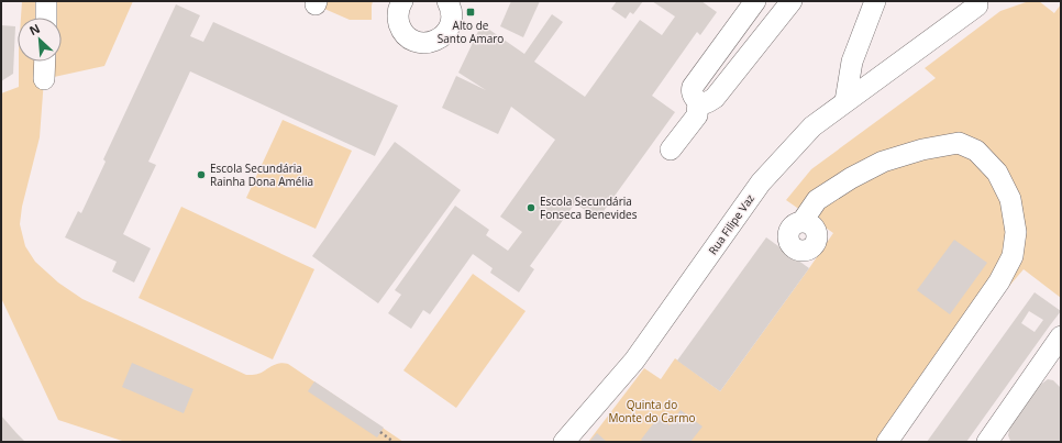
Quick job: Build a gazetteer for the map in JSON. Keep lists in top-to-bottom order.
{
  "streets": {
    "street": ["Rua Filipe Vaz"]
  },
  "parks": ["Quinta do Monte do Carmo"],
  "places": {
    "transit": ["Alto de Santo Amaro"],
    "other": ["Escola Secundária Rainha Dona Amélia", "Escola Secundária Fonseca Benevides"]
  },
  "north": "top left"
}
